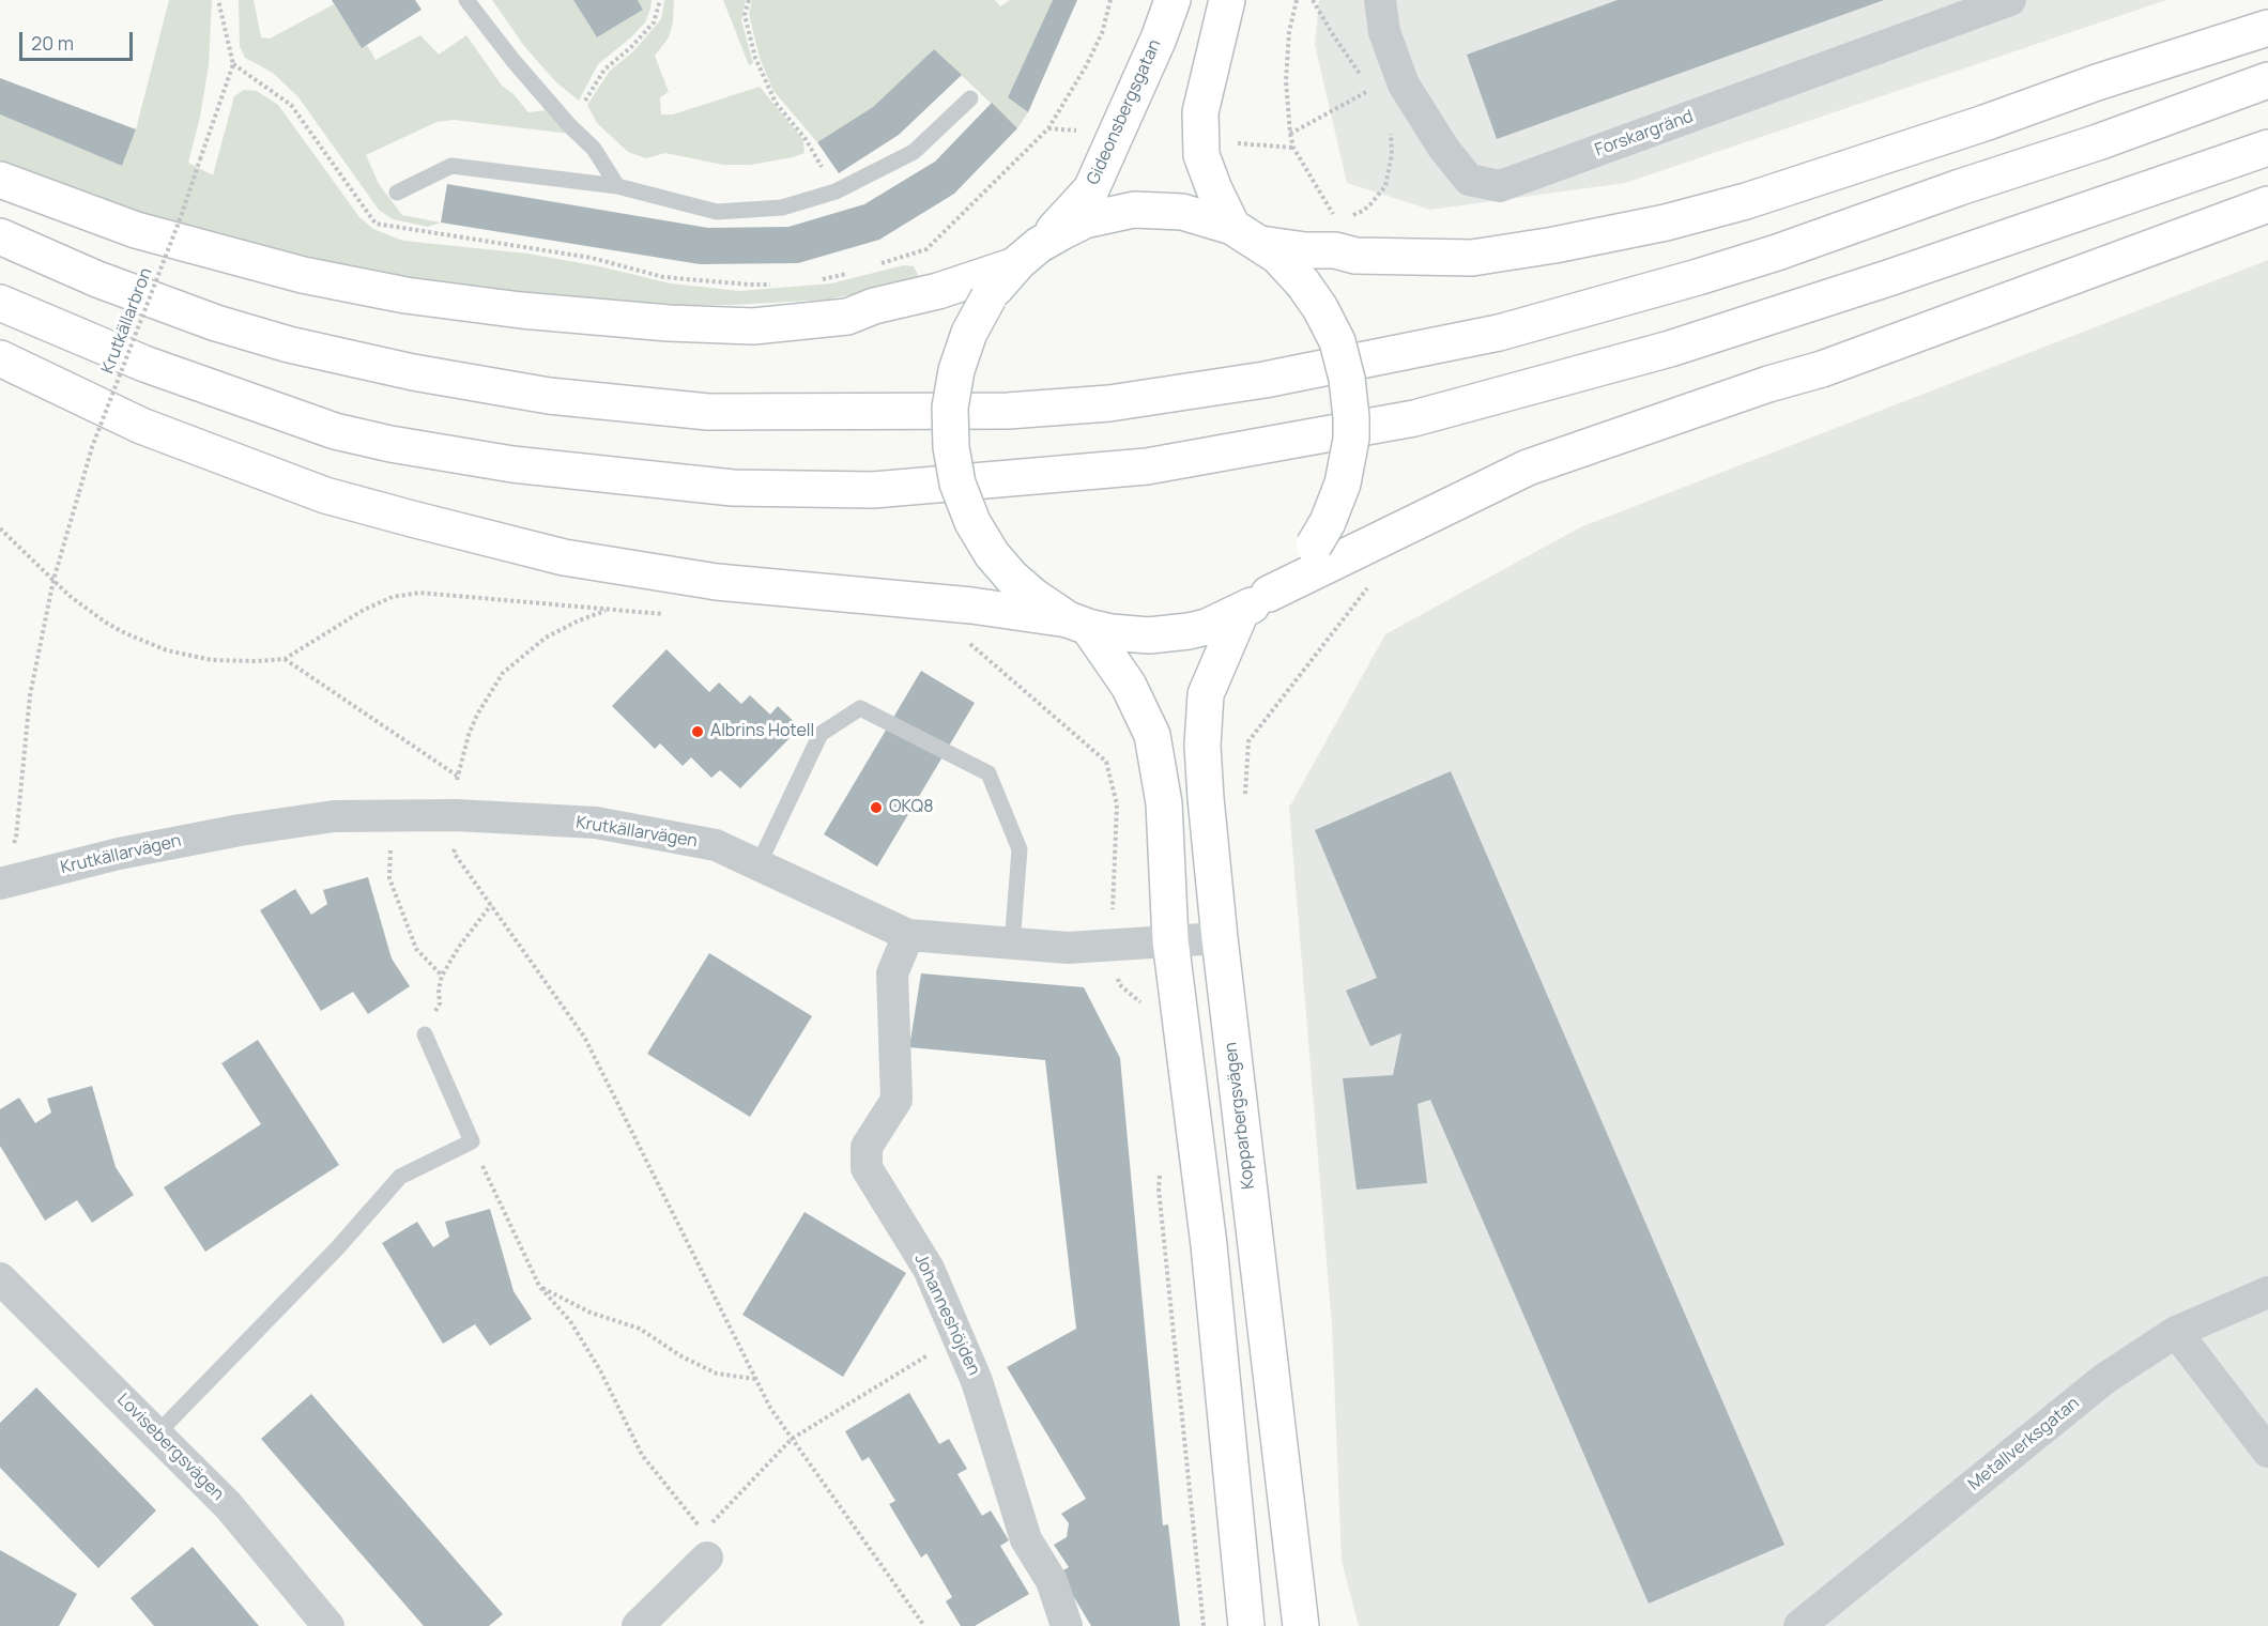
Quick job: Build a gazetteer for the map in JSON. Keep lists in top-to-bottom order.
{
  "streets": {
    "main road": ["Gideonsbergsgatan", "Kopparbergsvägen"],
    "street": [
      "Forskargränd",
      "Krutkällarvägen",
      "Johanneshöjden",
      "Metallverksgatan",
      "Lovisebergsvägen"
    ],
    "path": ["Krutkällarbron"]
  },
  "crossings": [
    ["Krutkällarvägen", "Kopparbergsvägen"],
    ["Krutkällarvägen", "Johanneshöjden"]
  ],
  "places": ["Albrins Hotell", "OKQ8"],
  "scale_bar": "20 m"
}
